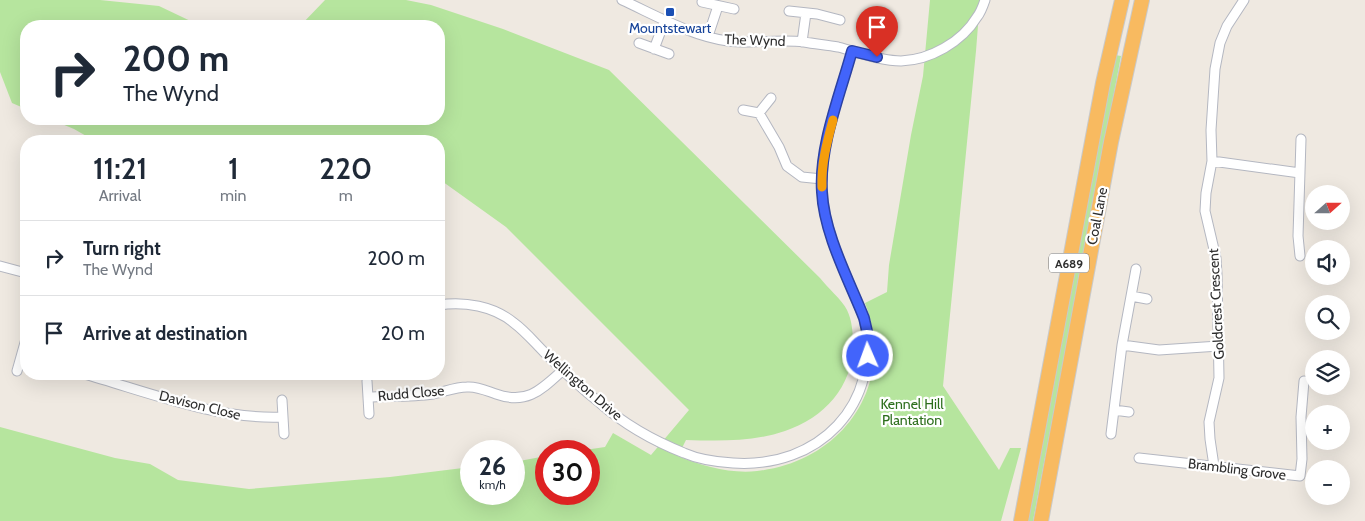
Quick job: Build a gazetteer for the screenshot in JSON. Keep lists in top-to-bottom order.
{
  "streets": {
    "highway": ["Coal Lane", "A689"],
    "street": [
      "The Wynd",
      "Goldcrest Crescent",
      "Wellington Drive",
      "Rudd Close",
      "Davison Close",
      "Brambling Grove"
    ]
  },
  "crossings": [
    ["The Wynd", "Wellington Drive"],
    ["Goldcrest Crescent", "Brambling Grove"],
    ["Wellington Drive", "Rudd Close"]
  ],
  "parks": ["Kennel Hill Plantation"],
  "places": {
    "transit": ["Mountstewart"]
  },
  "north": "right",
  "page": {
    "turn": ["200 m", "The Wynd"],
    "eta": [
      "11:21",
      "Arrival",
      "1",
      "min",
      "220",
      "m"
    ],
    "map_buttons": ["+", "−"],
    "list": [
      {
        "name": "Turn right",
        "note": "The Wynd",
        "value": "200 m"
      },
      {
        "name": "Arrive at destination",
        "value": "20 m"
      }
    ],
    "speed": "26 km/h",
    "limit": "30"
  }
}
